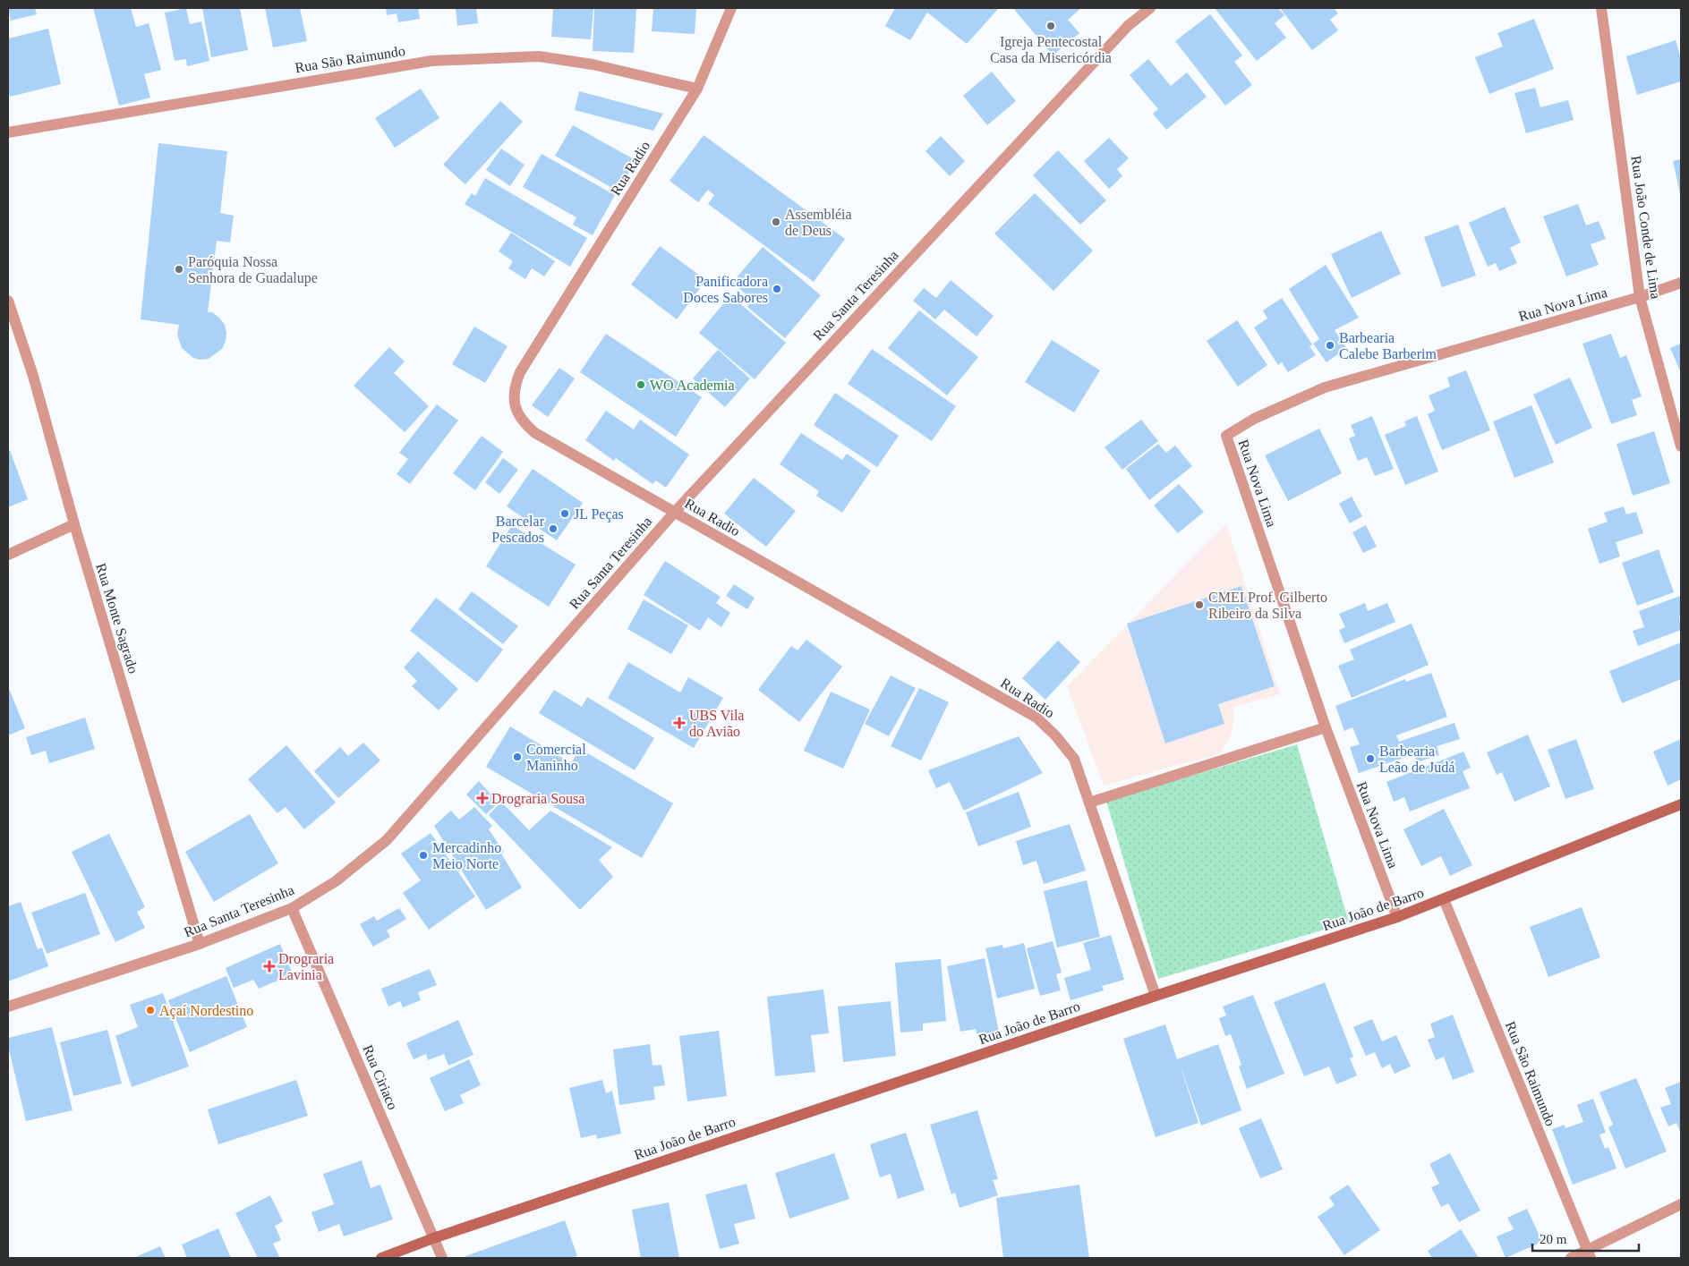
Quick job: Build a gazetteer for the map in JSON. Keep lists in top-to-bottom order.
{
  "streets": {
    "street": [
      "Rua São Raimundo",
      "Rua Radio",
      "Rua João Conde de Lima",
      "Rua Santa Teresinha",
      "Rua Nova Lima",
      "Rua Monte Sagrado",
      "Rua João de Barro",
      "Rua Ciriaco"
    ]
  },
  "crossings": [
    ["Rua São Raimundo", "Rua Radio"],
    ["Rua São Raimundo", "Rua João de Barro"],
    ["Rua Radio", "Rua Santa Teresinha"],
    ["Rua Radio", "Rua João de Barro"],
    ["Rua João Conde de Lima", "Rua Nova Lima"],
    ["Rua Santa Teresinha", "Rua Monte Sagrado"],
    ["Rua Santa Teresinha", "Rua Ciriaco"],
    ["Rua Nova Lima", "Rua João de Barro"],
    ["Rua João de Barro", "Rua Ciriaco"]
  ],
  "places": {
    "other": [
      "Igreja Pentecostal Casa da Misericórdia",
      "Assembléia de Deus",
      "Paróquia Nossa Senhora de Guadalupe",
      "Panificadora Doces Sabores",
      "Barbearia Calebe Barberim",
      "WO Academia",
      "JL Peças",
      "Barcelar Pescados",
      "CMEI Prof. Gilberto Ribeiro da Silva",
      "Comercial Maninho",
      "Barbearia Leão de Judá",
      "Mercadinho Meio Norte",
      "Açaí Nordestino"
    ],
    "health": ["UBS Vila do Avião", "Drograria Sousa", "Drograria Lavinia"]
  },
  "scale_bar": "20 m"
}
